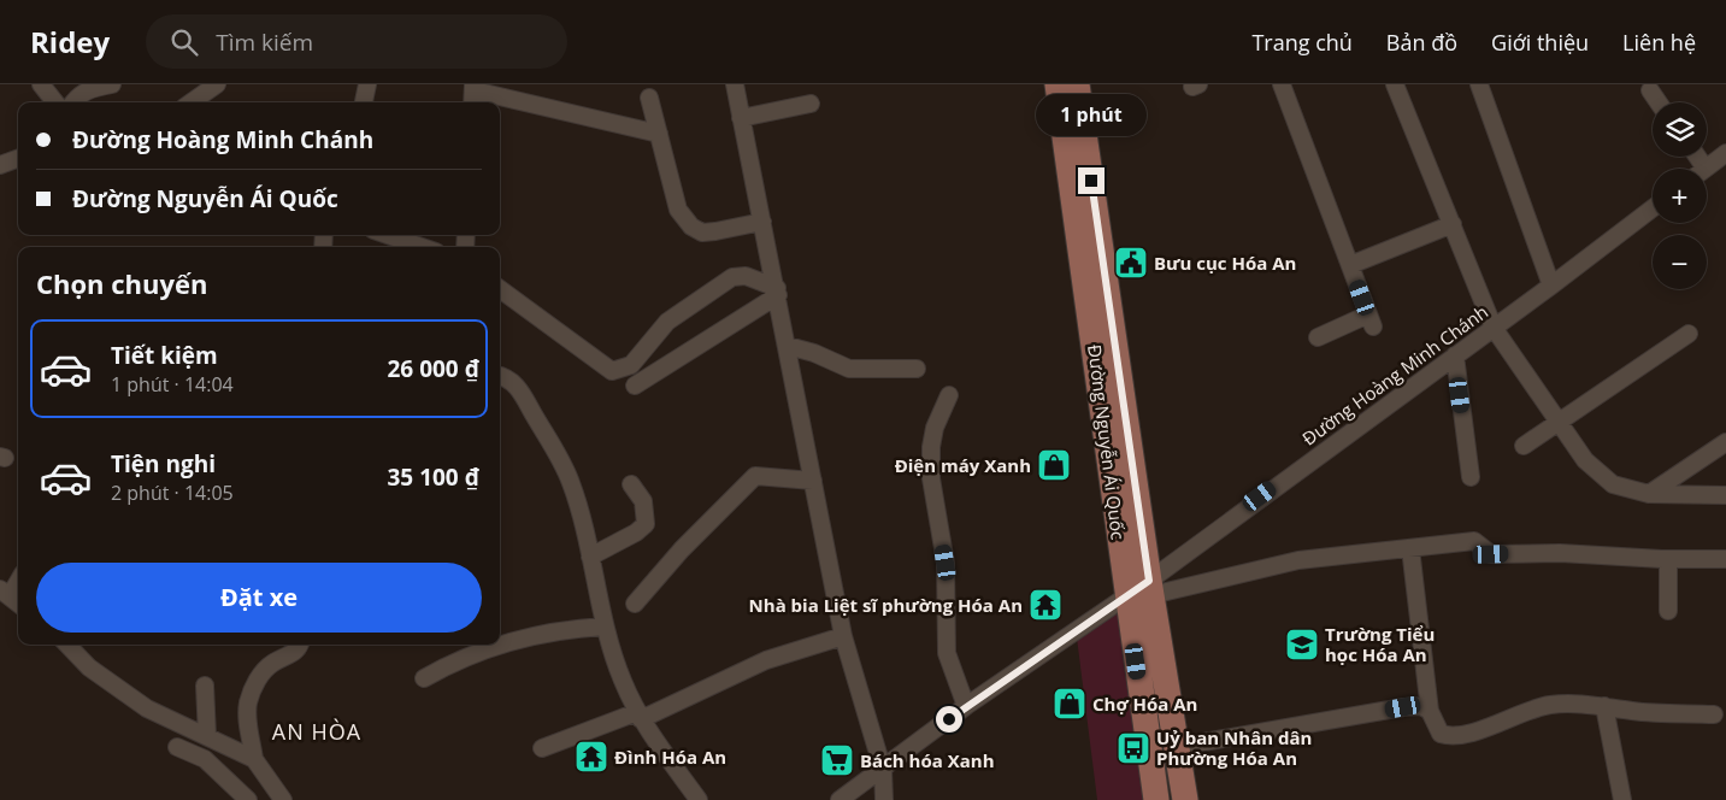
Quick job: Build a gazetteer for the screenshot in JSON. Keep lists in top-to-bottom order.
{
  "streets": {
    "main road": ["Đường Nguyễn Ái Quốc"],
    "street": ["Đường Hoàng Minh Chánh"]
  },
  "crossings": [
    ["Đường Hoàng Minh Chánh", "Đường Nguyễn Ái Quốc"]
  ],
  "districts": ["AN HÒA"],
  "places": {
    "public building": ["Bưu cục Hóa An"],
    "shop": ["Điện máy Xanh", "Chợ Hóa An"],
    "temple": ["Nhà bia Liệt sĩ phường Hóa An", "Đình Hóa An"],
    "school or university": ["Trường Tiểu học Hóa An"],
    "bus stop": ["Uỷ ban Nhân dân Phường Hóa An"],
    "supermarket": ["Bách hóa Xanh"]
  },
  "page": {
    "header": "Ridey",
    "search": "Tìm kiếm",
    "nav": [
      "Trang chủ",
      "Bản đồ",
      "Giới thiệu",
      "Liên hệ"
    ],
    "bubble": "1 phút",
    "map_buttons": ["+", "−"],
    "banner": ["Đường Hoàng Minh Chánh", "Đường Nguyễn Ái Quốc"],
    "heading": "Chọn chuyến",
    "list": [
      {
        "name": "Tiết kiệm",
        "note": "1 phút · 14:04",
        "value": "26 000 ₫"
      },
      {
        "name": "Tiện nghi",
        "note": "2 phút · 14:05",
        "value": "35 100 ₫"
      }
    ],
    "buttons": "Đặt xe"
  }
}
